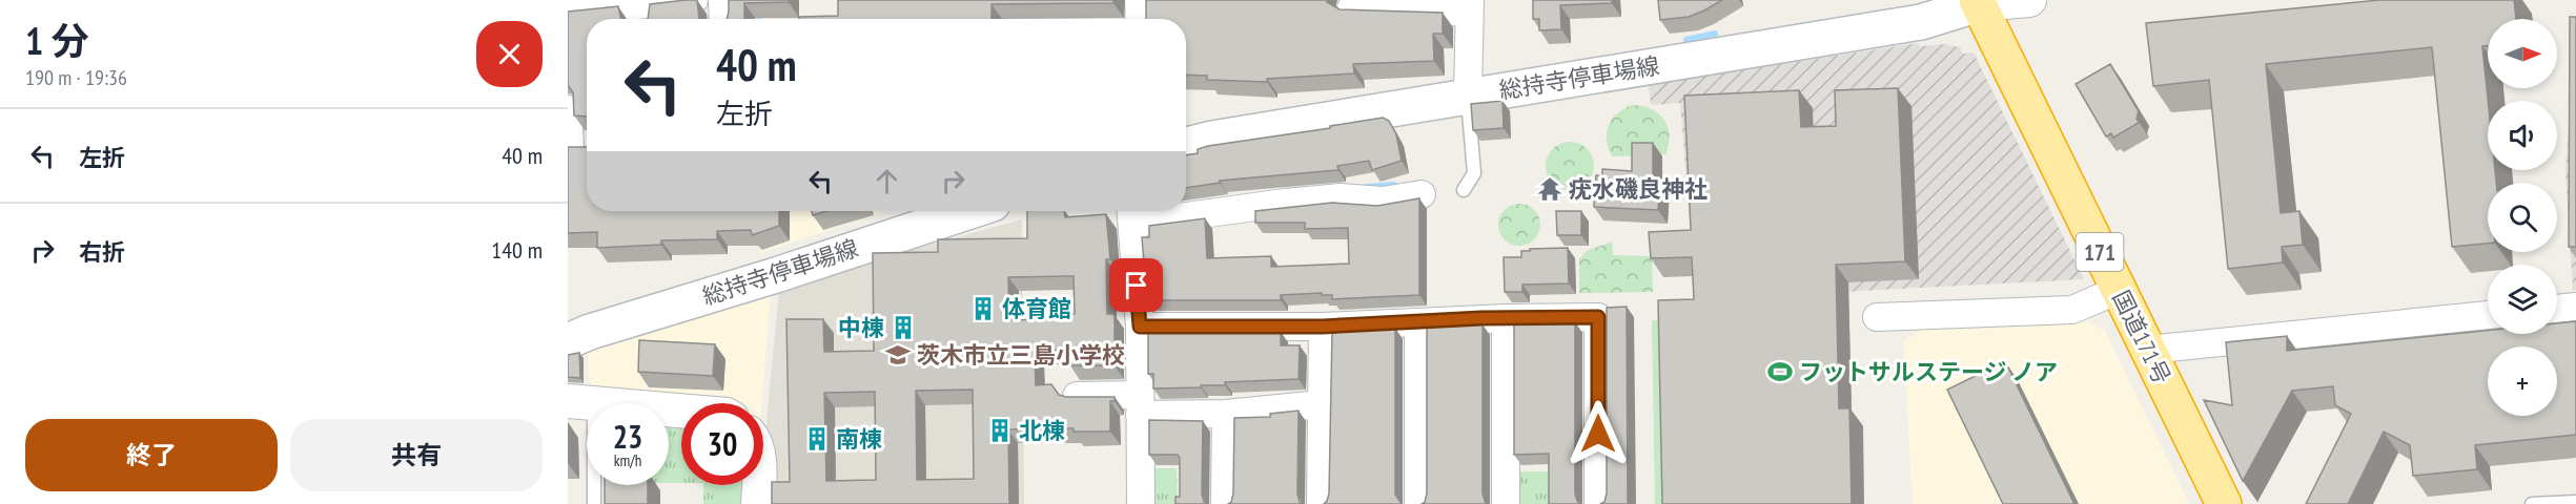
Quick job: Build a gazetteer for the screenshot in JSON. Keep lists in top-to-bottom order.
{
  "streets": {
    "highway": ["171", "国道171号"],
    "main road": ["総持寺停車場線"]
  },
  "crossings": [
    ["総持寺停車場線", "国道171号"]
  ],
  "places": {
    "temple": ["疣水磯良神社"],
    "building": [
      "体育館",
      "中棟",
      "北棟",
      "南棟"
    ],
    "school or university": ["茨木市立三島小学校"],
    "sports": ["フットサルステージ ノア"]
  },
  "north": "right",
  "page": {
    "heading": ["1 分", "190 m · 19:36"],
    "map_buttons": "+",
    "turn": ["40 m", "左折"],
    "list": [
      {
        "name": "左折",
        "value": "40 m"
      },
      {
        "name": "右折",
        "value": "140 m"
      }
    ],
    "speed": "23 km/h",
    "limit": "30",
    "buttons": ["終了", "共有"]
  }
}
